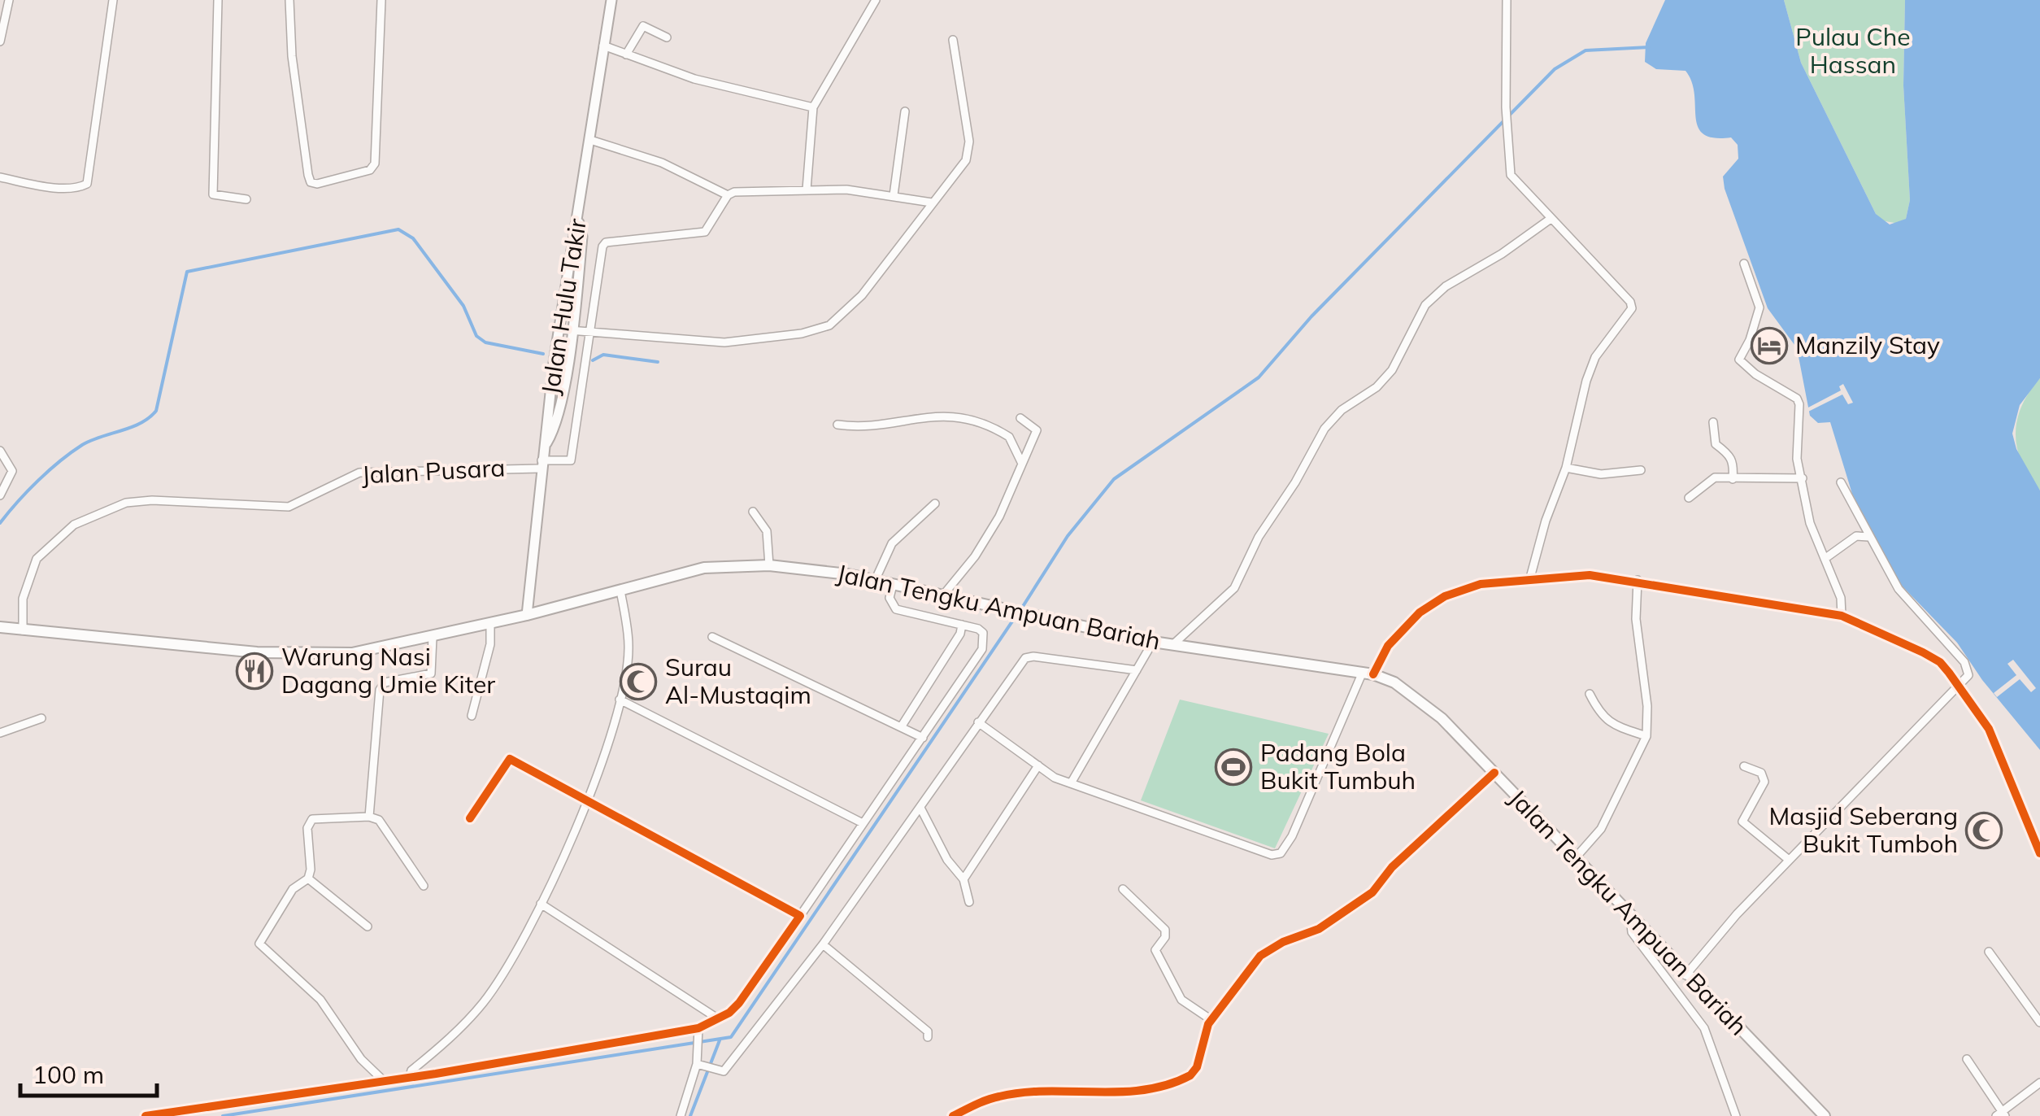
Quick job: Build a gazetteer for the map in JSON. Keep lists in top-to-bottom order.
{
  "streets": {
    "main road": ["Jalan Tengku Ampuan Bariah"],
    "street": ["Jalan Hulu Takir", "Jalan Pusara"]
  },
  "crossings": [
    ["Jalan Hulu Takir", "Jalan Pusara"],
    ["Jalan Hulu Takir", "Jalan Tengku Ampuan Bariah"],
    ["Jalan Pusara", "Jalan Tengku Ampuan Bariah"]
  ],
  "parks": ["Pulau Che Hassan"],
  "places": {
    "hotel": ["Manzily Stay"],
    "restaurant": ["Warung Nasi Dagang Umie Kiter"],
    "mosque": ["Surau Al-Mustaqim", "Masjid Seberang Bukit Tumboh"],
    "sports": ["Padang Bola Bukit Tumbuh"]
  },
  "scale_bar": "100 m"
}
